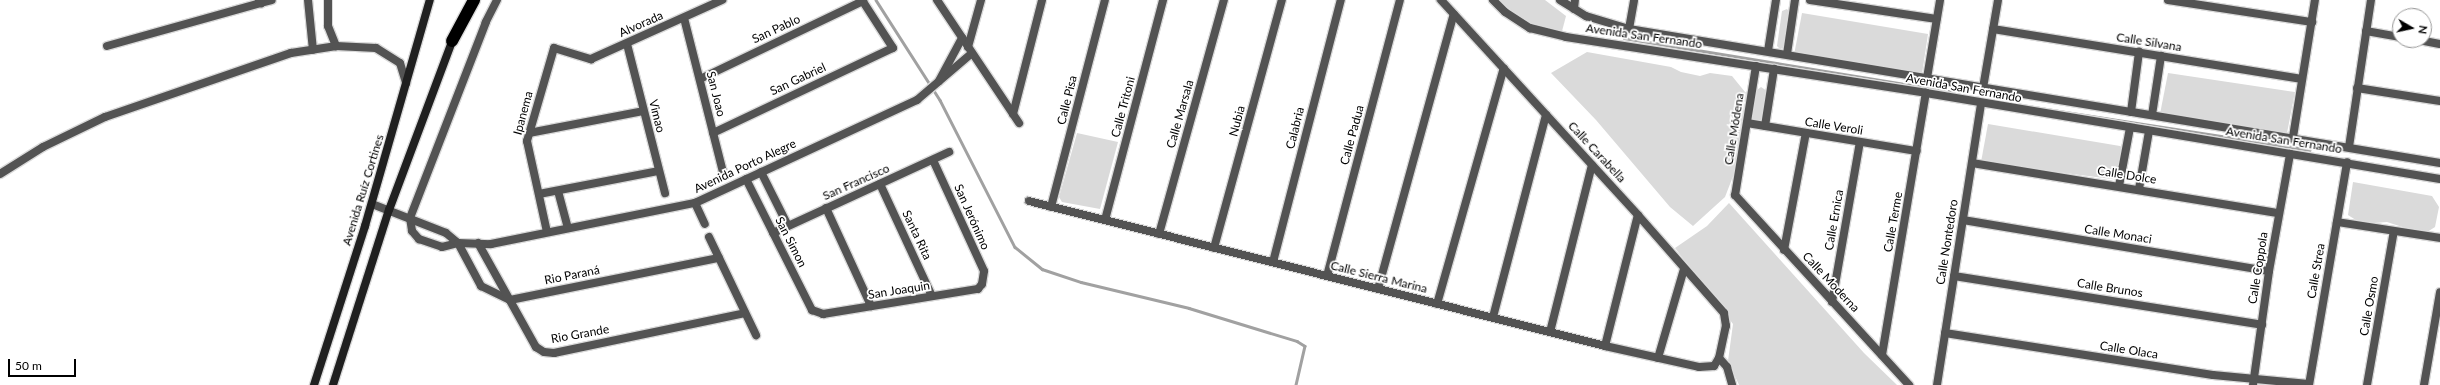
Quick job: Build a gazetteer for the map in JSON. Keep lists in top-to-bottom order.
{
  "streets": {
    "main road": ["Avenida Ruíz Cortines"],
    "street": [
      "Alvorada",
      "San Pablo",
      "Avenida San Fernando",
      "Calle Silvana",
      "San Gabriel",
      "San Joao",
      "Calle Pisa",
      "Calle Tritoni",
      "Ipanema",
      "Calle Marsala",
      "Vimao",
      "Nubia",
      "Calle Veroli",
      "Calabria",
      "Calle Módena",
      "Calle Padua",
      "Calle Carabella",
      "Avenida Porto Alegre",
      "Calle Dolce",
      "San Francisco",
      "San Jerónimo",
      "Calle Ernica",
      "Calle Terme",
      "Calle Monaci",
      "Santa Rita",
      "San Simon",
      "Calle Nontedoro",
      "Calle Coppola",
      "Calle Strea",
      "Rio Paraná",
      "Calle Sierra Marina",
      "Calle Moderna",
      "Calle Brunos",
      "San Joaquin",
      "Calle Osmo",
      "Rio Grande",
      "Calle Olaca"
    ]
  },
  "crossings": [
    ["Alvorada", "San Joao"],
    ["Alvorada", "Ipanema"],
    ["Alvorada", "Vimao"],
    ["San Pablo", "San Gabriel"],
    ["San Pablo", "San Joao"],
    ["Avenida San Fernando", "Calle Módena"],
    ["Avenida San Fernando", "Calle Terme"],
    ["Avenida San Fernando", "Calle Nontedoro"],
    ["Avenida San Fernando", "Calle Coppola"],
    ["Avenida San Fernando", "Calle Strea"],
    ["San Gabriel", "San Joao"],
    ["Calle Pisa", "Calle Sierra Marina"],
    ["Calle Tritoni", "Calle Sierra Marina"],
    ["Ipanema", "Avenida Porto Alegre"],
    ["Calle Marsala", "Calle Sierra Marina"],
    ["Nubia", "Calle Sierra Marina"],
    ["Calle Veroli", "Calle Módena"],
    ["Calle Veroli", "Calle Ernica"],
    ["Calle Veroli", "Calle Terme"],
    ["Calabria", "Calle Sierra Marina"],
    ["Calle Módena", "Calle Moderna"],
    ["Calle Padua", "Calle Sierra Marina"],
    ["Calle Carabella", "Calle Sierra Marina"],
    ["Avenida Porto Alegre", "San Simon"],
    ["Avenida Porto Alegre", "Rio Grande"],
    ["Calle Dolce", "Calle Nontedoro"],
    ["Calle Dolce", "Calle Coppola"],
    ["San Francisco", "San Jerónimo"],
    ["San Francisco", "Santa Rita"],
    ["San Francisco", "San Simon"],
    ["San Jerónimo", "San Joaquin"],
    ["Calle Ernica", "Calle Moderna"],
    ["Calle Terme", "Calle Moderna"],
    ["Calle Monaci", "Calle Nontedoro"],
    ["Calle Monaci", "Calle Coppola"],
    ["Santa Rita", "San Joaquin"],
    ["San Simon", "San Joaquin"],
    ["Calle Nontedoro", "Calle Brunos"],
    ["Calle Nontedoro", "Calle Olaca"],
    ["Calle Coppola", "Calle Brunos"],
    ["Calle Coppola", "Calle Olaca"],
    ["Calle Strea", "Calle Olaca"],
    ["Rio Paraná", "Rio Grande"]
  ],
  "scale_bar": "50 m",
  "north": "right"
}
